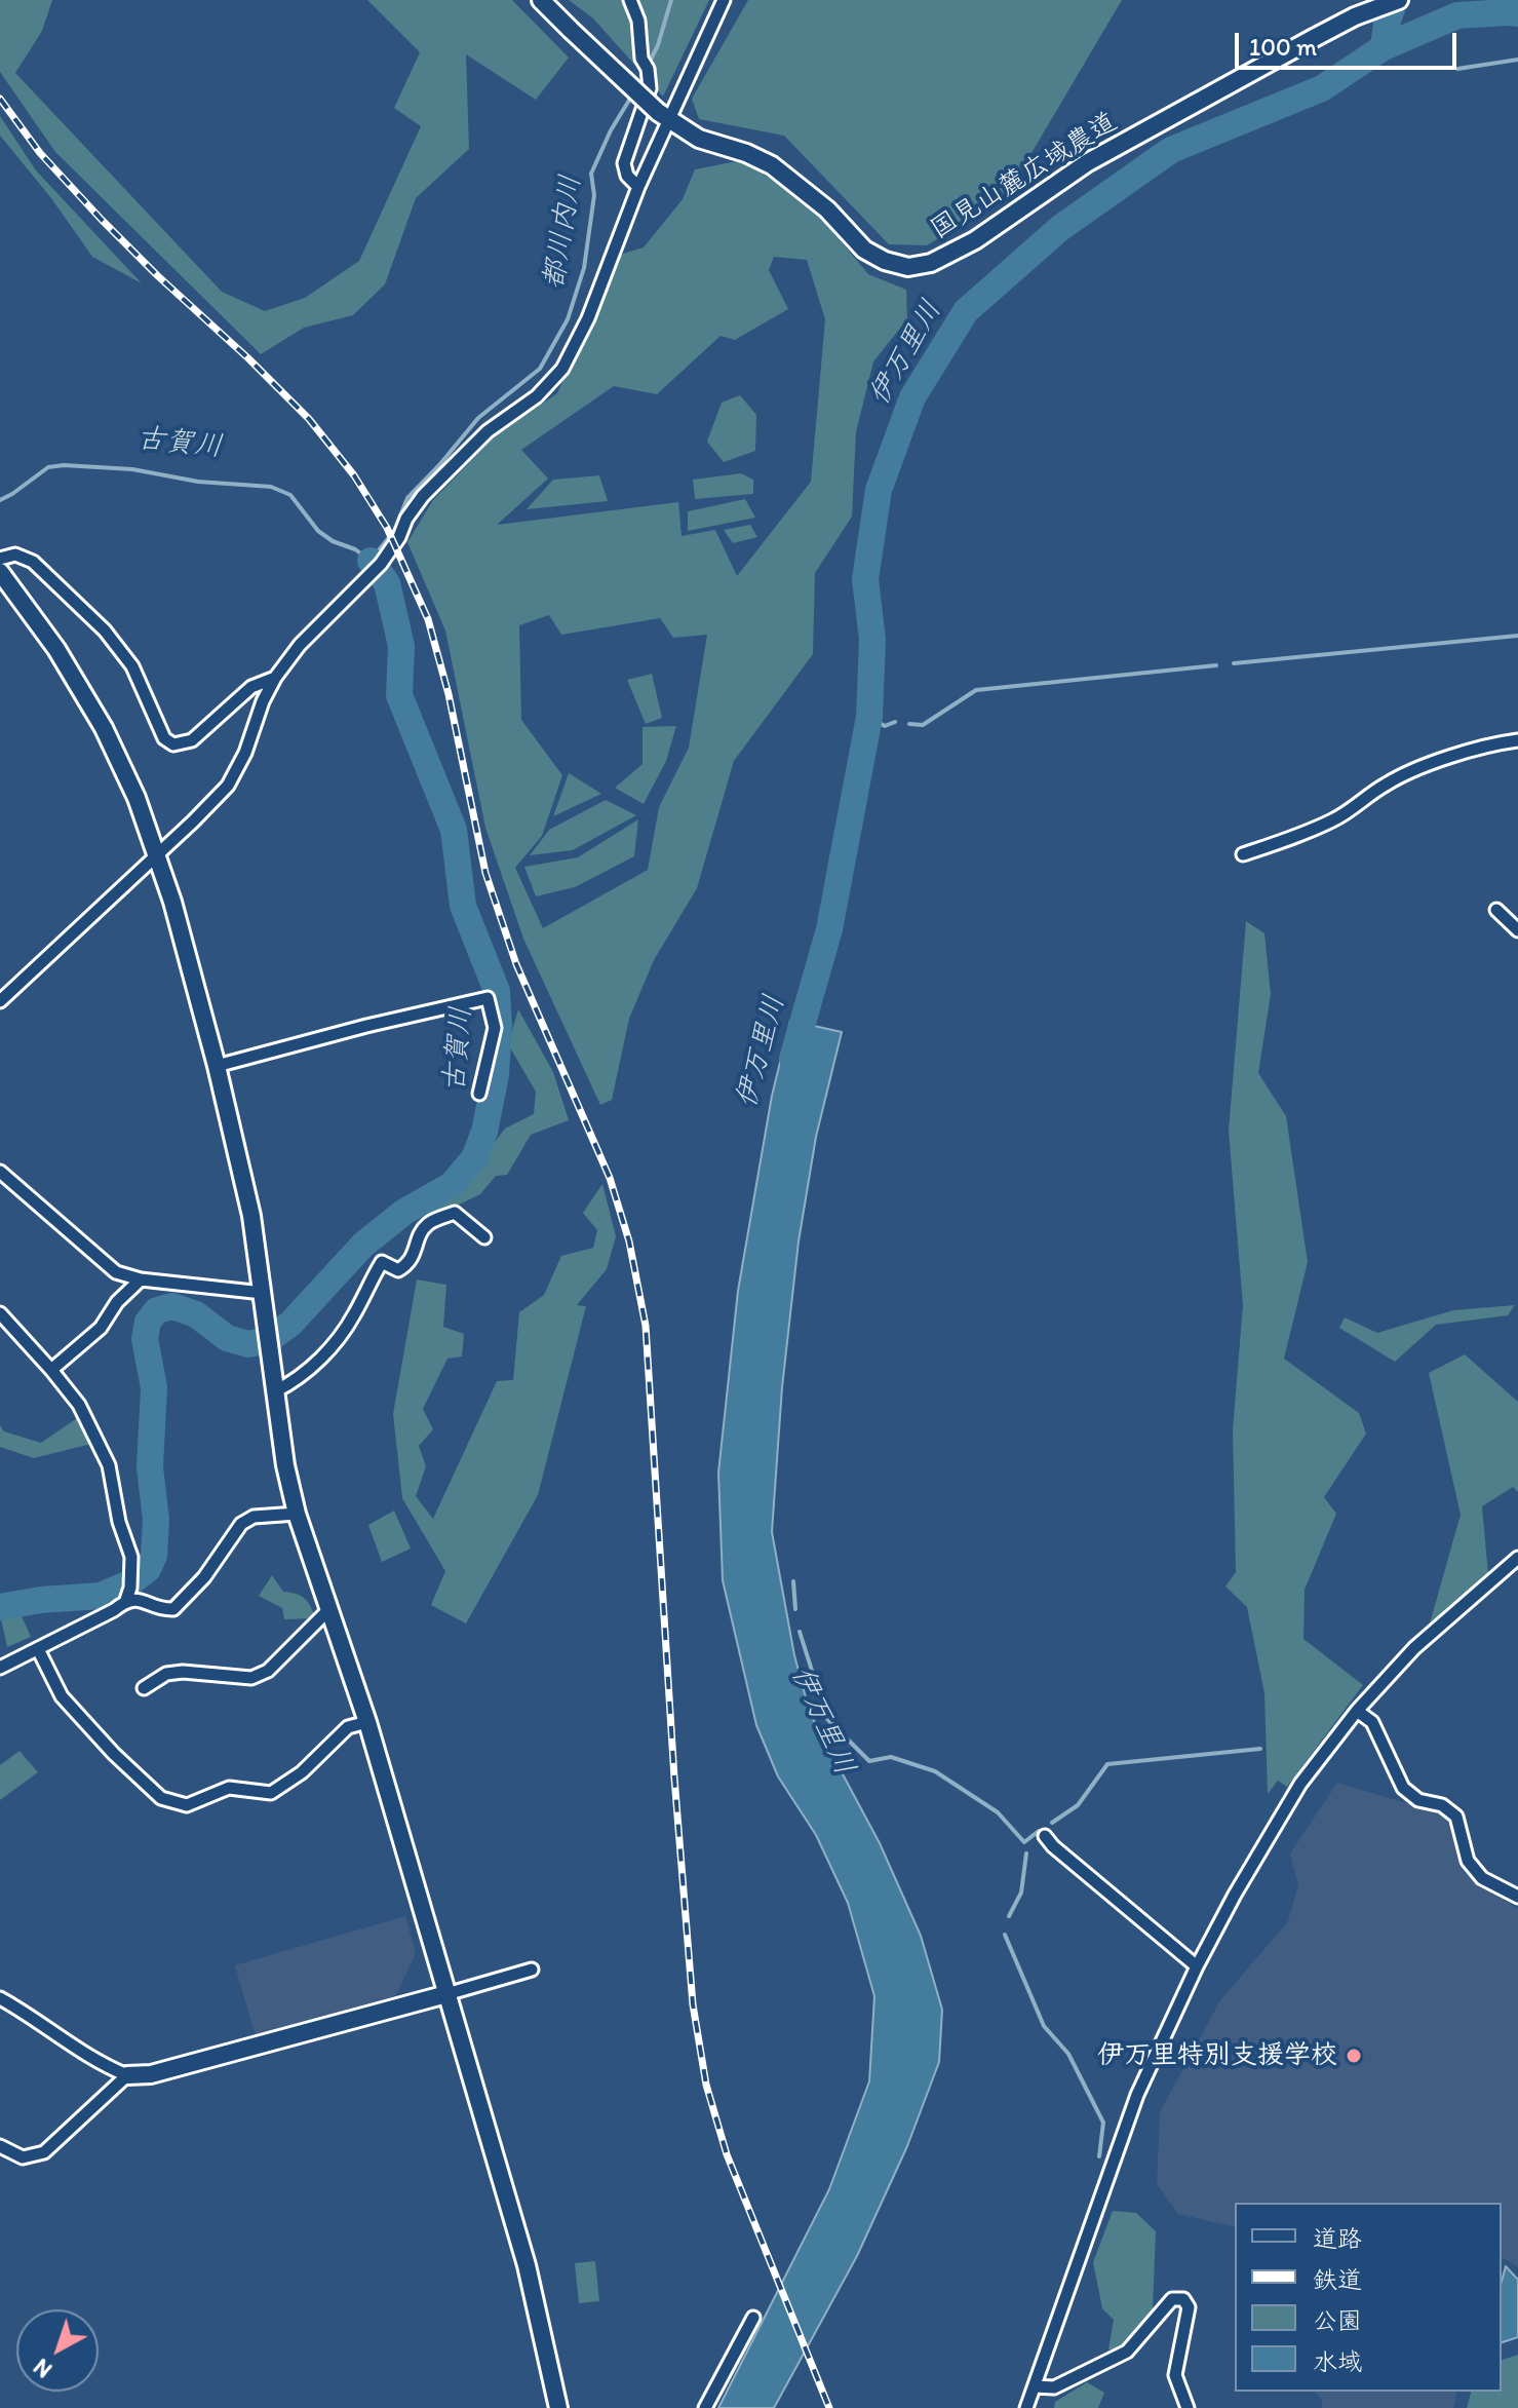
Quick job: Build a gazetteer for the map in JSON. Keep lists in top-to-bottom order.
{
  "streets": {
    "street": ["国見山麓広域農道"]
  },
  "water": ["都川内川", "伊万里川", "古賀川"],
  "places": ["伊万里特別支援学校"],
  "legend": [
    "道路",
    "鉄道",
    "公園",
    "水域"
  ],
  "scale_bar": "100 m",
  "north": "bottom left"
}
